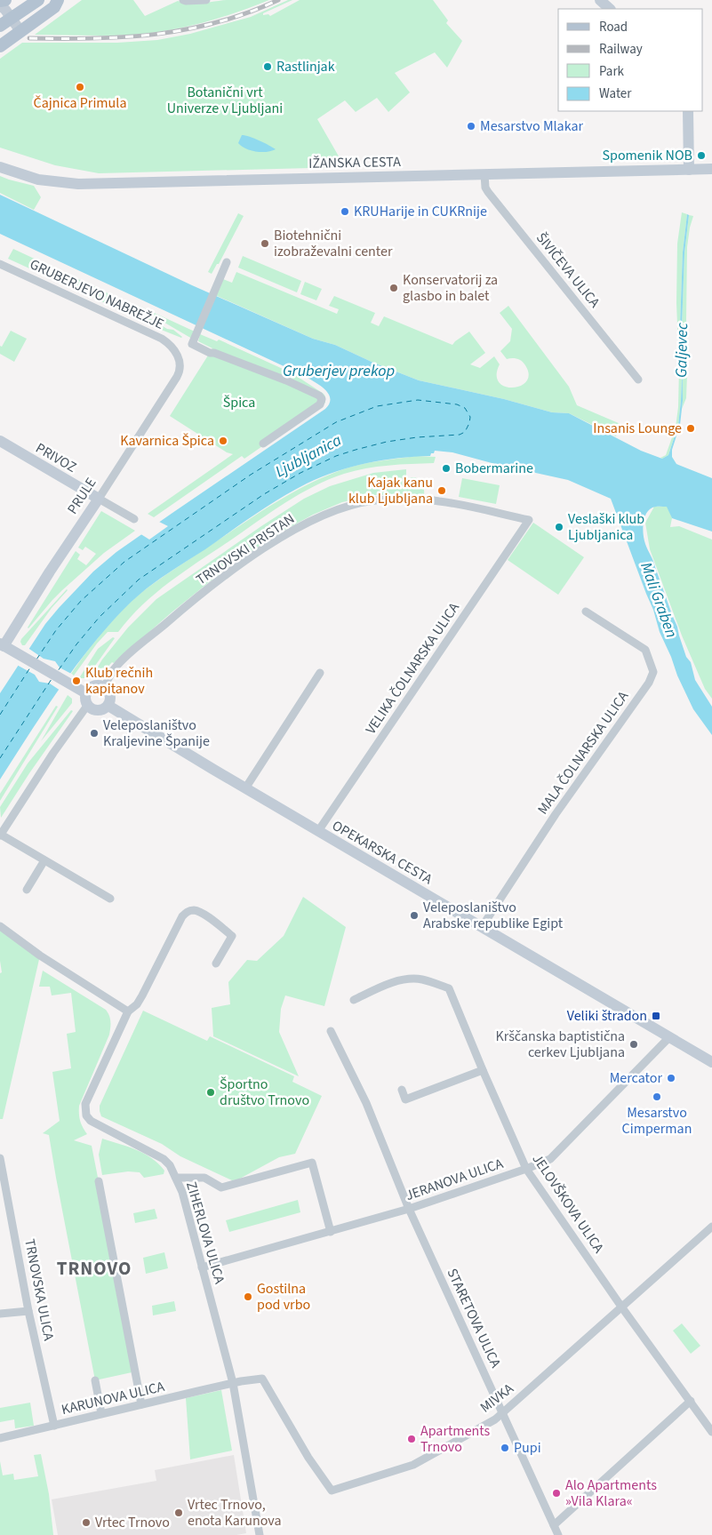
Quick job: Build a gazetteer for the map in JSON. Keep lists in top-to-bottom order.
{
  "streets": {
    "street": [
      "IŽANSKA CESTA",
      "ŠIVIČEVA ULICA",
      "GRUBERJEVO NABREŽJE",
      "PRIVOZ",
      "PRULE",
      "TRNOVSKI PRISTAN",
      "VELIKA ČOLNARSKA ULICA",
      "MALA ČOLNARSKA ULICA",
      "OPEKARSKA CESTA",
      "JERANOVA ULICA",
      "JELOVŠKOVA ULICA",
      "ZIHERLOVA ULICA",
      "TRNOVSKA ULICA",
      "STARETOVA ULICA",
      "KARUNOVA ULICA",
      "MIVKA"
    ]
  },
  "crossings": [
    ["IŽANSKA CESTA", "ŠIVIČEVA ULICA"],
    ["GRUBERJEVO NABREŽJE", "PRULE"],
    ["PRIVOZ", "PRULE"],
    ["TRNOVSKI PRISTAN", "VELIKA ČOLNARSKA ULICA"],
    ["TRNOVSKI PRISTAN", "OPEKARSKA CESTA"],
    ["VELIKA ČOLNARSKA ULICA", "OPEKARSKA CESTA"],
    ["MALA ČOLNARSKA ULICA", "OPEKARSKA CESTA"],
    ["OPEKARSKA CESTA", "JERANOVA ULICA"],
    ["JERANOVA ULICA", "JELOVŠKOVA ULICA"],
    ["JERANOVA ULICA", "ZIHERLOVA ULICA"],
    ["JERANOVA ULICA", "STARETOVA ULICA"],
    ["JELOVŠKOVA ULICA", "MIVKA"],
    ["ZIHERLOVA ULICA", "KARUNOVA ULICA"],
    ["ZIHERLOVA ULICA", "MIVKA"],
    ["TRNOVSKA ULICA", "KARUNOVA ULICA"],
    ["STARETOVA ULICA", "MIVKA"],
    ["KARUNOVA ULICA", "MIVKA"]
  ],
  "districts": ["TRNOVO"],
  "water": [
    "Galjevec",
    "Gruberjev prekop",
    "Ljubljanica",
    "Mali Graben"
  ],
  "parks": ["Botanični vrt Univerze v Ljubljani", "Špica"],
  "places": {
    "other": [
      "Rastlinjak",
      "Čajnica Primula",
      "Mesarstvo Mlakar",
      "Spomenik NOB",
      "KRUHarije in CUKRnije",
      "Biotehnični izobraževalni center",
      "Konservatorij za glasbo in balet",
      "Insanis Lounge",
      "Kavarnica Špica",
      "Bobermarine",
      "Kajak kanu klub Ljubljana",
      "Veslaški klub Ljubljanica",
      "Klub rečnih kapitanov",
      "Veleposlaništvo Kraljevine Španije",
      "Veleposlaništvo Arabske republike Egipt",
      "Krščanska baptistična cerkev Ljubljana",
      "Mercator",
      "Športno društvo Trnovo",
      "Mesarstvo Cimperman",
      "Gostilna pod vrbo",
      "Apartments Trnovo",
      "Pupi",
      "Alo Apartments »Vila Klara«",
      "Vrtec Trnovo, enota Karunova",
      "Vrtec Trnovo"
    ],
    "transit": ["Veliki štradon"]
  },
  "legend": [
    "Road",
    "Railway",
    "Park",
    "Water"
  ]
}
